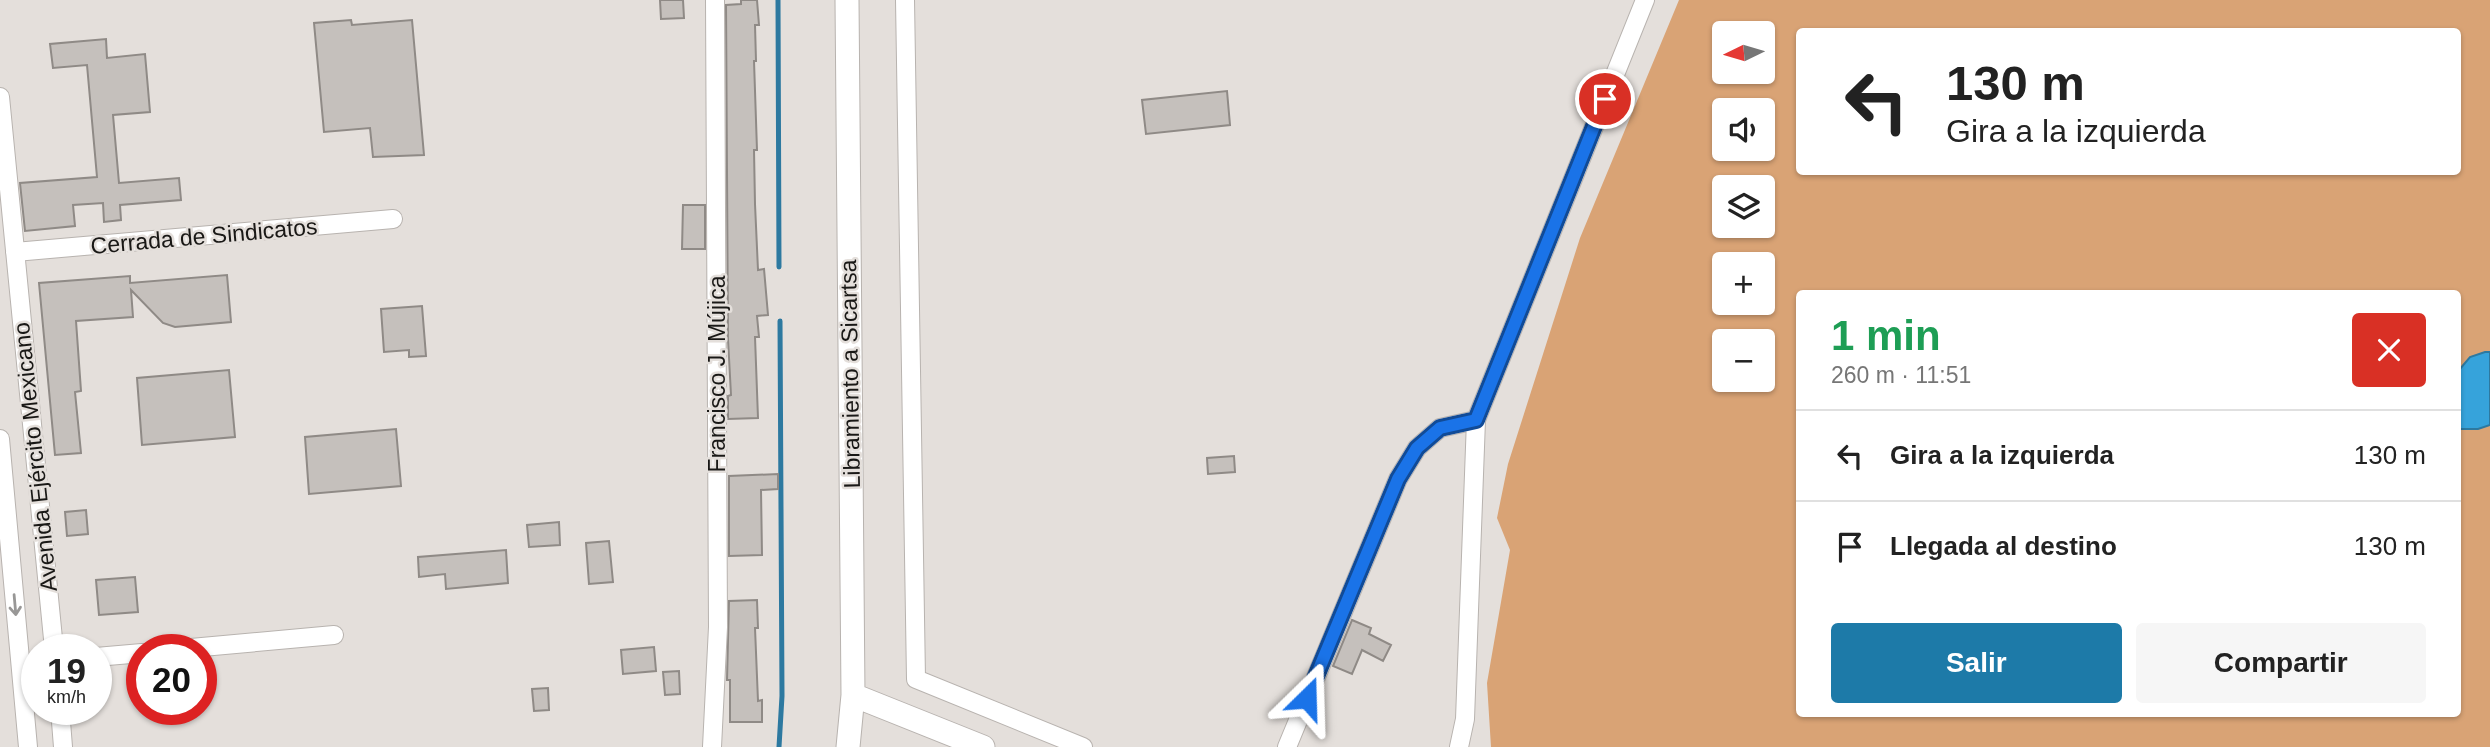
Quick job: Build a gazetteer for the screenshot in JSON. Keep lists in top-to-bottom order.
{
  "streets": {
    "main road": ["Libramiento a Sicartsa"],
    "street": ["Cerrada de Sindicatos", "Francisco J. Mújica", "Avenida Ejército Mexicano"]
  },
  "crossings": [
    ["Cerrada de Sindicatos", "Avenida Ejército Mexicano"]
  ],
  "north": "left",
  "page": {
    "map_buttons": ["+", "−"],
    "turn": ["130 m", "Gira a la izquierda"],
    "heading": ["1 min", "260 m · 11:51"],
    "list": [
      {
        "name": "Gira a la izquierda",
        "value": "130 m"
      },
      {
        "name": "Llegada al destino",
        "value": "130 m"
      }
    ],
    "buttons": ["Salir", "Compartir"],
    "speed": "19 km/h",
    "limit": "20"
  }
}
